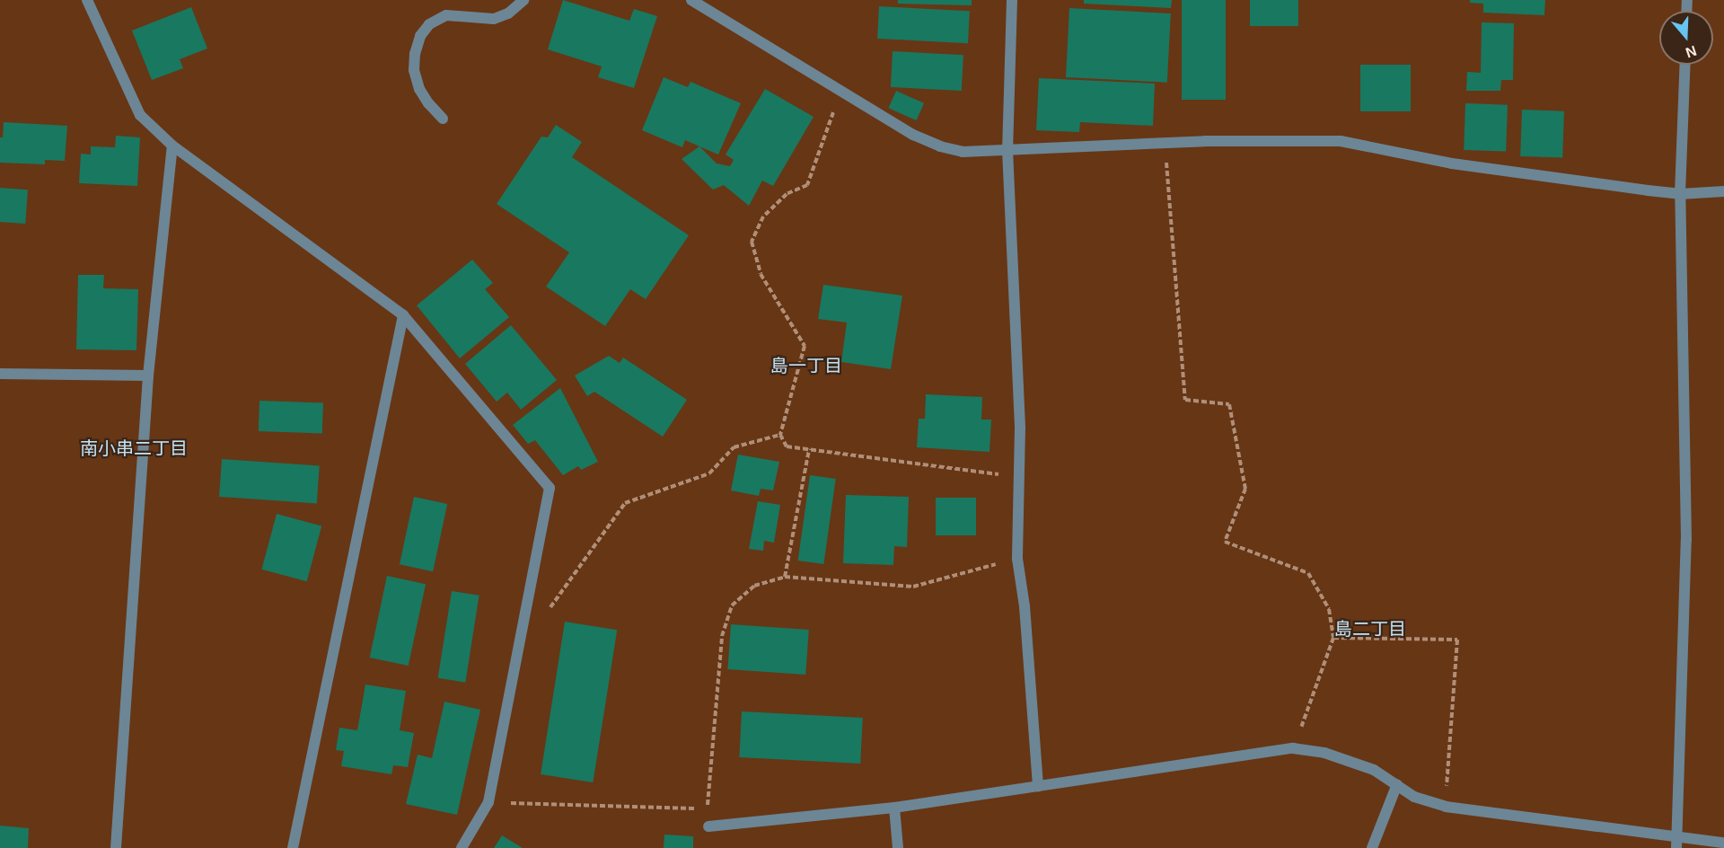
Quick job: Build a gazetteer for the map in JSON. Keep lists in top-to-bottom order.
{
  "districts": ["島一丁目", "南小串二丁目", "島二丁目"],
  "north": "bottom"
}
